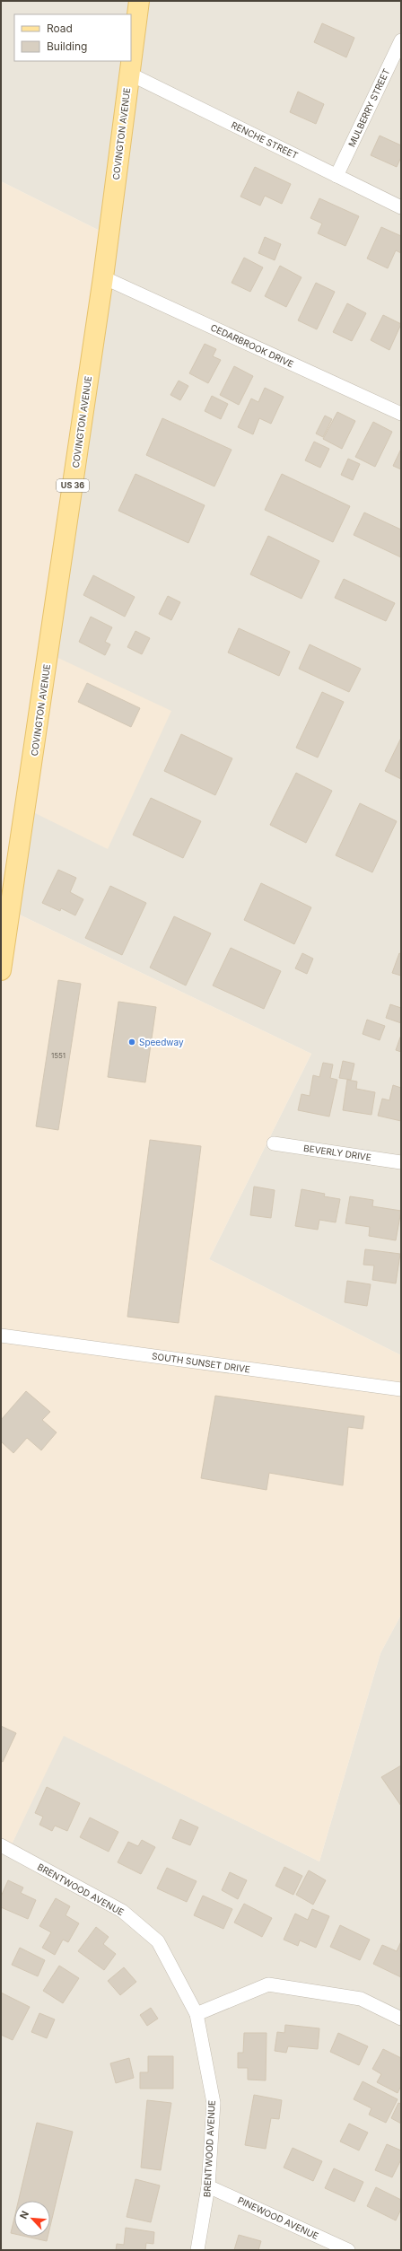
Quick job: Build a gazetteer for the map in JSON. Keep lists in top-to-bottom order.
{
  "streets": {
    "main road": ["COVINGTON AVENUE", "US 36"],
    "street": [
      "MULBERRY STREET",
      "RENCHE STREET",
      "CEDARBROOK DRIVE",
      "BEVERLY DRIVE",
      "SOUTH SUNSET DRIVE",
      "BRENTWOOD AVENUE",
      "PINEWOOD AVENUE"
    ]
  },
  "crossings": [
    ["MULBERRY STREET", "RENCHE STREET"],
    ["COVINGTON AVENUE", "RENCHE STREET"],
    ["COVINGTON AVENUE", "CEDARBROOK DRIVE"],
    ["BRENTWOOD AVENUE", "PINEWOOD AVENUE"]
  ],
  "places": ["Speedway"],
  "house_numbers": ["1551"],
  "legend": ["Road", "Building"],
  "north": "top left"
}
